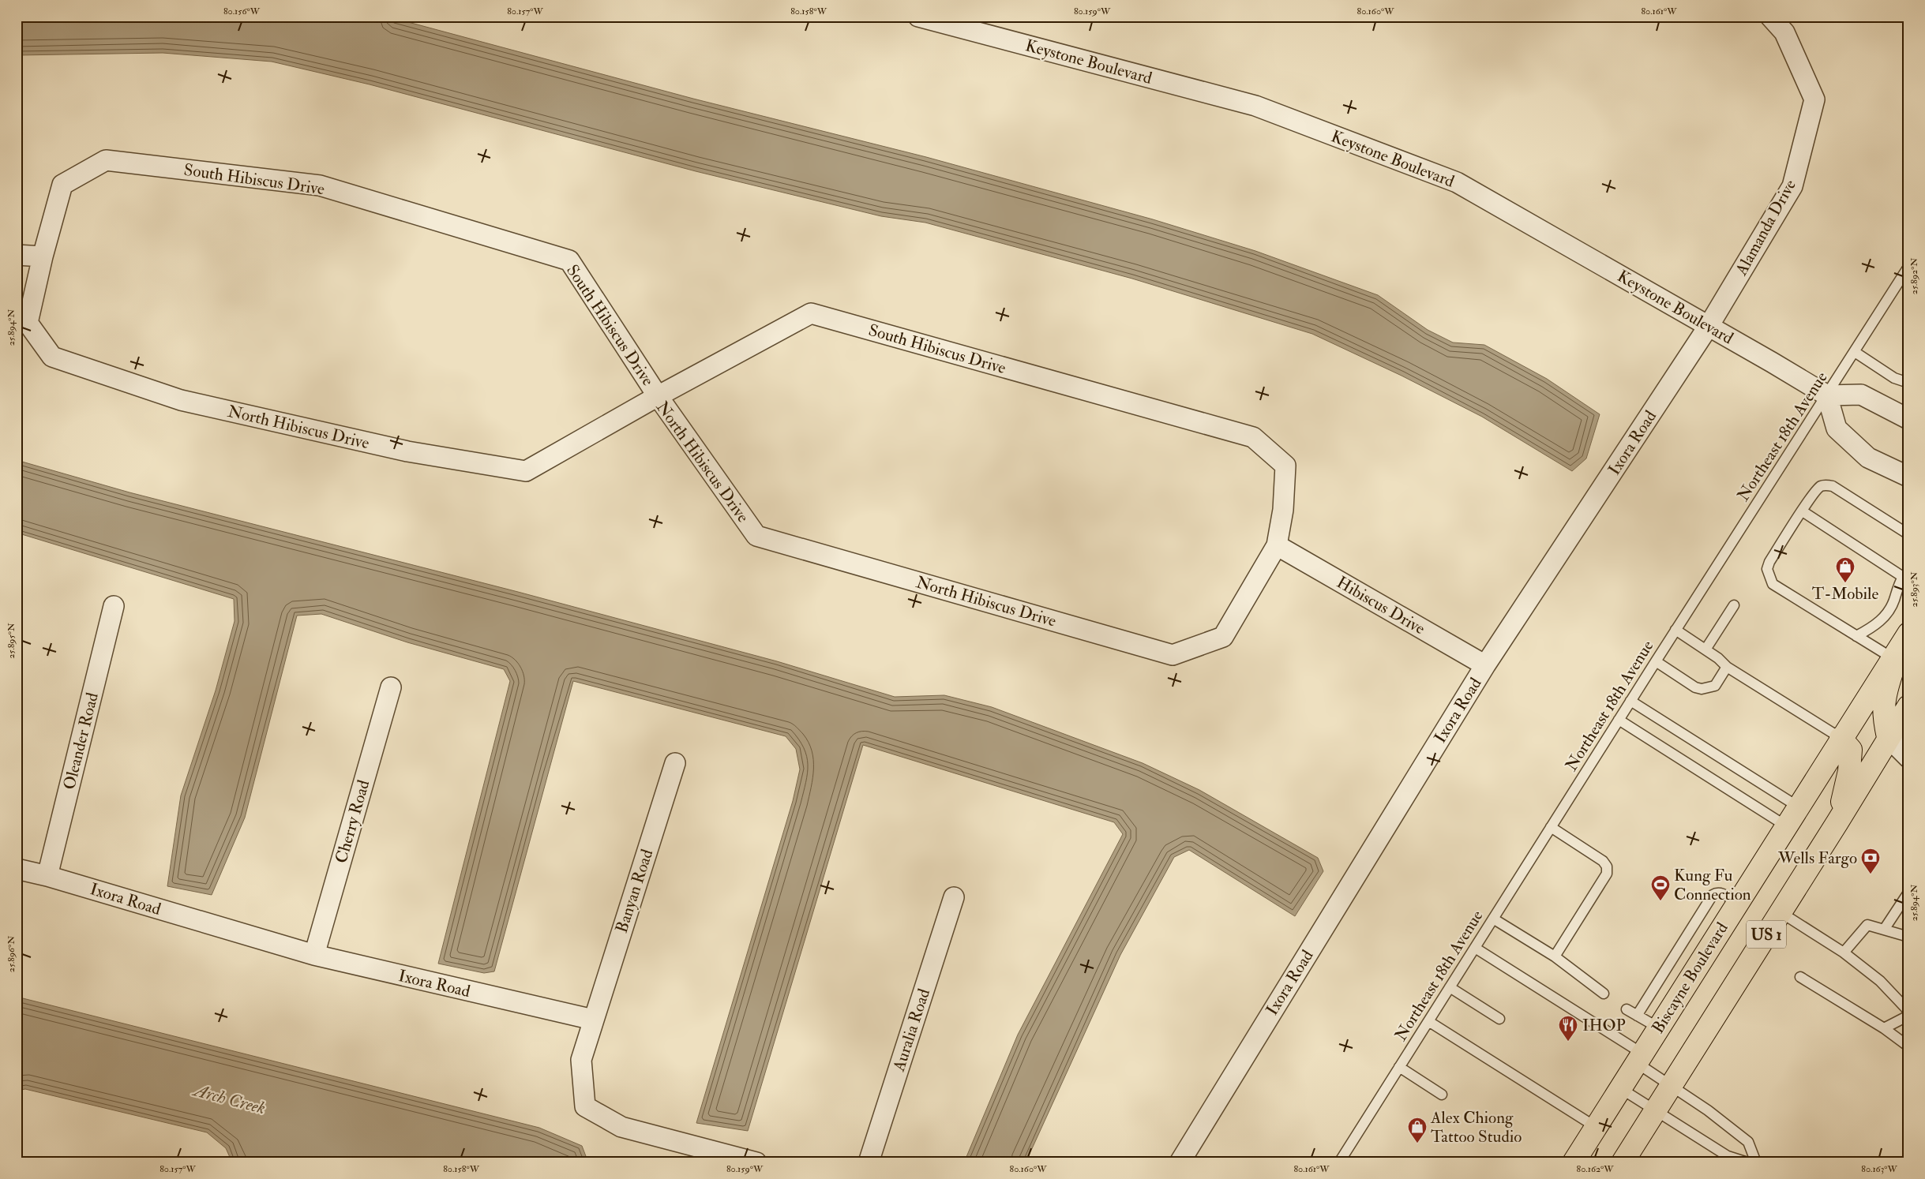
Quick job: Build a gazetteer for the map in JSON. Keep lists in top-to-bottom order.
{
  "streets": {
    "main road": ["US 1", "Biscayne Boulevard"],
    "street": [
      "Keystone Boulevard",
      "South Hibiscus Drive",
      "Alamanda Drive",
      "North Hibiscus Drive",
      "Ixora Road",
      "Hibiscus Drive",
      "Oleander Road",
      "Cherry Road",
      "Banyan Road",
      "Auralia Road"
    ],
    "lane": ["Northeast 18th Avenue"]
  },
  "crossings": [
    ["Keystone Boulevard", "Alamanda Drive"],
    ["Keystone Boulevard", "Northeast 18th Avenue"],
    ["Keystone Boulevard", "Ixora Road"],
    ["South Hibiscus Drive", "North Hibiscus Drive"],
    ["South Hibiscus Drive", "Hibiscus Drive"],
    ["Alamanda Drive", "Ixora Road"],
    ["North Hibiscus Drive", "Hibiscus Drive"],
    ["Ixora Road", "Hibiscus Drive"],
    ["Ixora Road", "Oleander Road"],
    ["Ixora Road", "Cherry Road"],
    ["Ixora Road", "Banyan Road"]
  ],
  "water": ["Arch Creek"],
  "places": {
    "shop": ["T-Mobile", "Alex Chiong Tattoo Studio"],
    "bank": ["Wells Fargo"],
    "sports": ["Kung Fu Connection"],
    "restaurant": ["IHOP"]
  },
  "coordinates": [
    "80.156°W",
    "80.157°W",
    "80.158°W",
    "80.159°W",
    "80.160°W",
    "80.161°W",
    "25.892°N",
    "25.894°N",
    "25.893°N",
    "25.895°N",
    "25.896°N",
    "80.162°W",
    "80.163°W"
  ]
}
